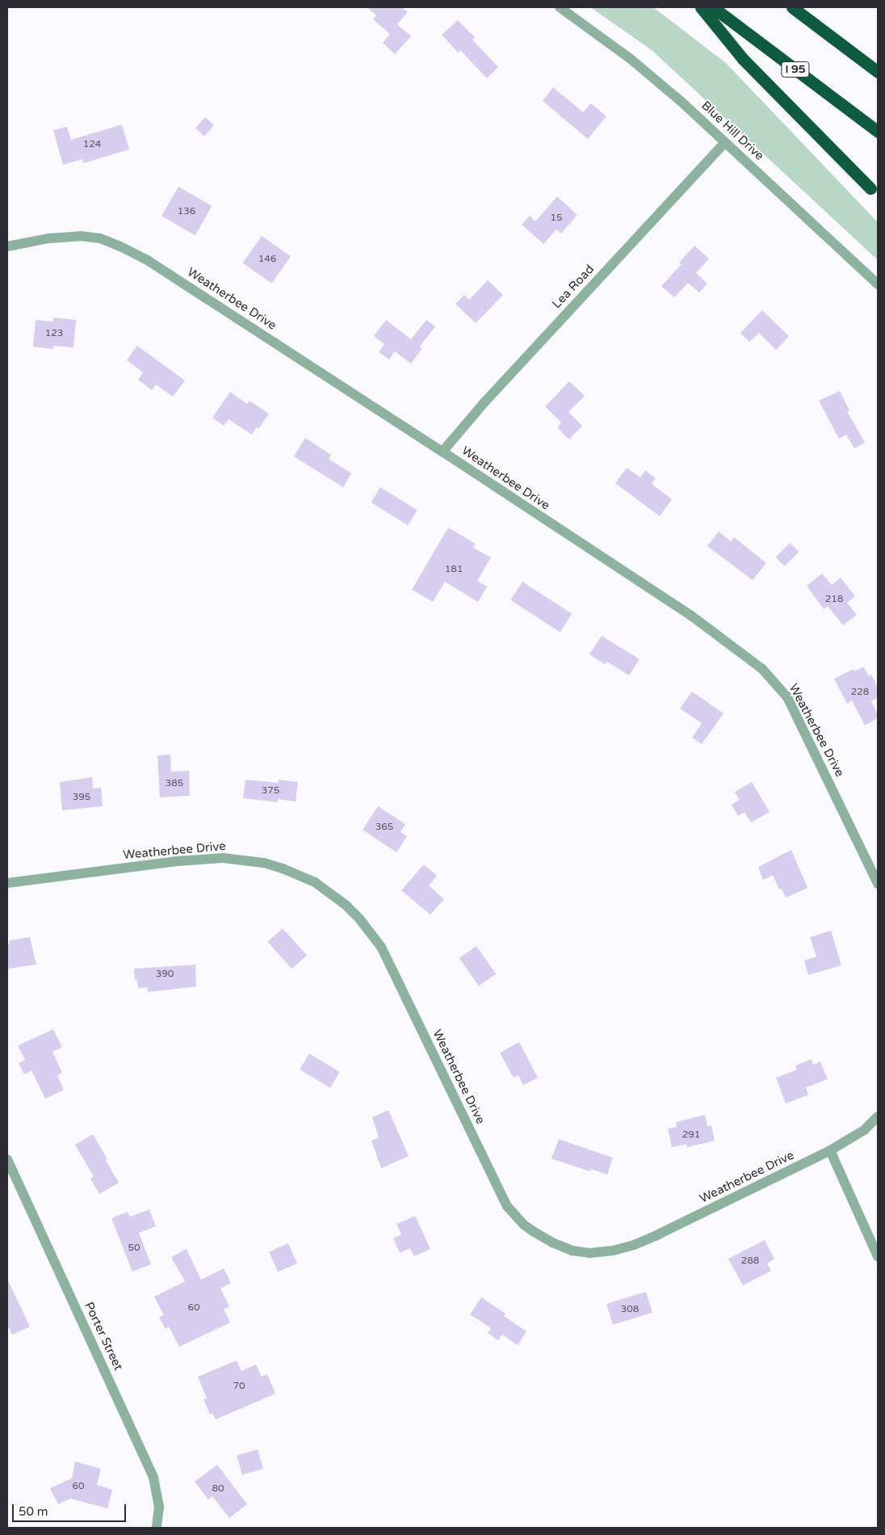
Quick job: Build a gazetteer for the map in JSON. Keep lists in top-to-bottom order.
{
  "streets": {
    "highway": ["I 95"],
    "street": [
      "Blue Hill Drive",
      "Lea Road",
      "Weatherbee Drive",
      "Porter Street"
    ]
  },
  "crossings": [
    ["Blue Hill Drive", "Lea Road"],
    ["Lea Road", "Weatherbee Drive"]
  ],
  "house_numbers": [
    "124",
    "136",
    "15",
    "146",
    "123",
    "181",
    "218",
    "228",
    "385",
    "375",
    "395",
    "365",
    "390",
    "291",
    "50",
    "288",
    "60",
    "308",
    "70",
    "60",
    "80"
  ],
  "scale_bar": "50 m"
}
